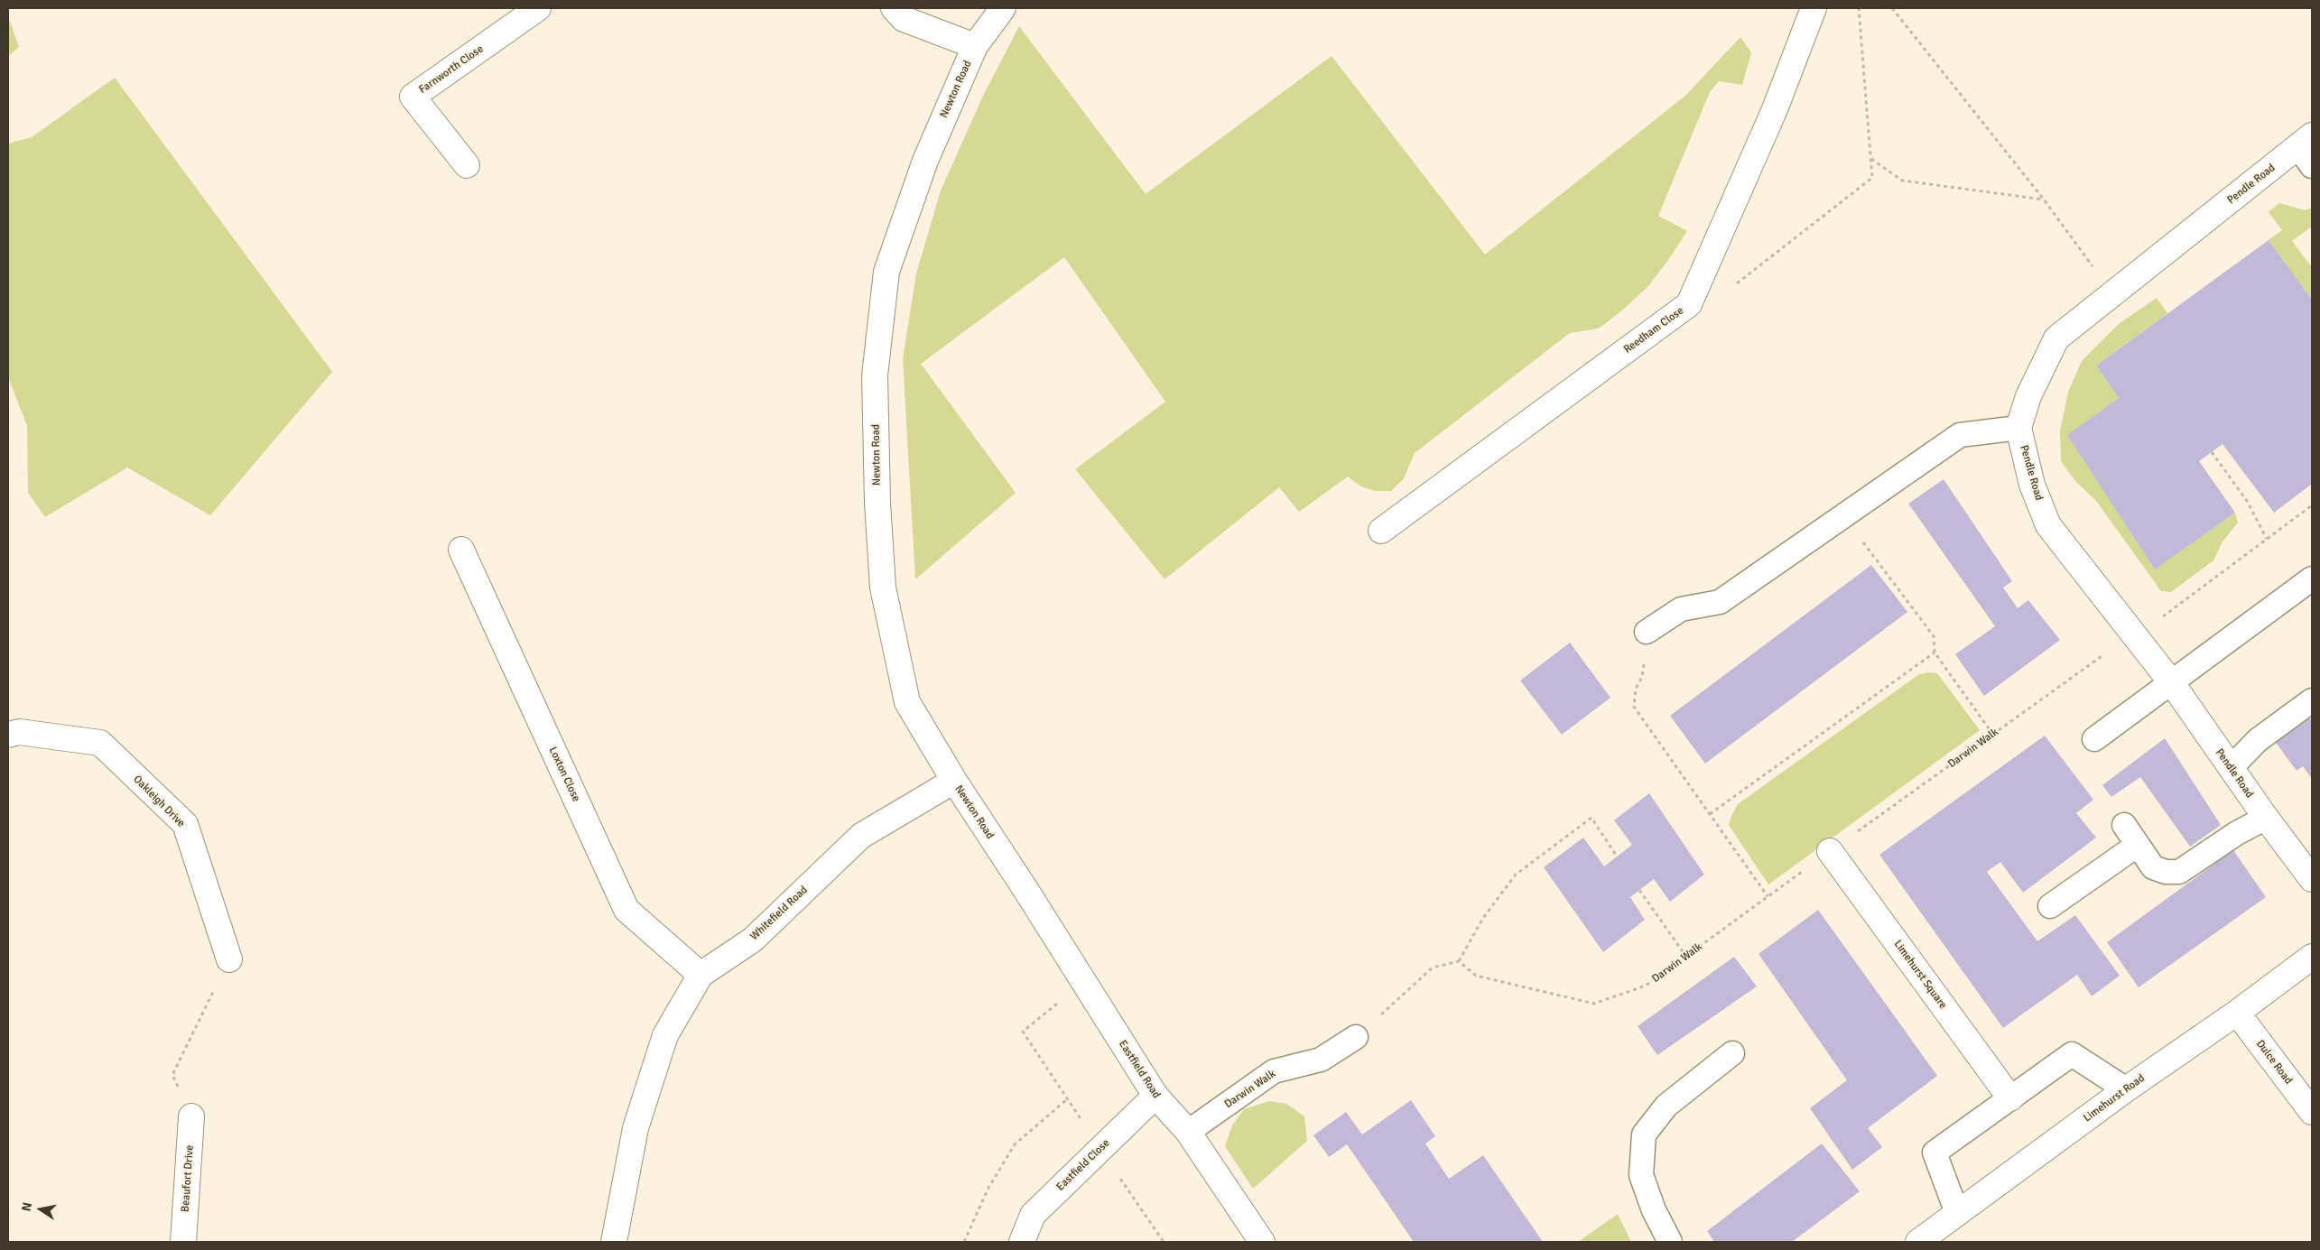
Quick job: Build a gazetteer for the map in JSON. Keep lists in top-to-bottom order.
{
  "streets": {
    "street": [
      "Farnworth Close",
      "Newton Road",
      "Pendle Road",
      "Reedham Close",
      "Loxton Close",
      "Oakleigh Drive",
      "Whitefield Road",
      "Limehurst Square",
      "Dulce Road",
      "Eastfield Road",
      "Limehurst Road",
      "Eastfield Close",
      "Beaufort Drive"
    ],
    "lane": ["Darwin Walk"]
  },
  "crossings": [
    ["Newton Road", "Whitefield Road"],
    ["Newton Road", "Eastfield Road"],
    ["Pendle Road", "Darwin Walk"],
    ["Darwin Walk", "Limehurst Square"],
    ["Darwin Walk", "Eastfield Road"],
    ["Loxton Close", "Whitefield Road"],
    ["Dulce Road", "Limehurst Road"],
    ["Eastfield Road", "Eastfield Close"]
  ],
  "north": "left"
}
